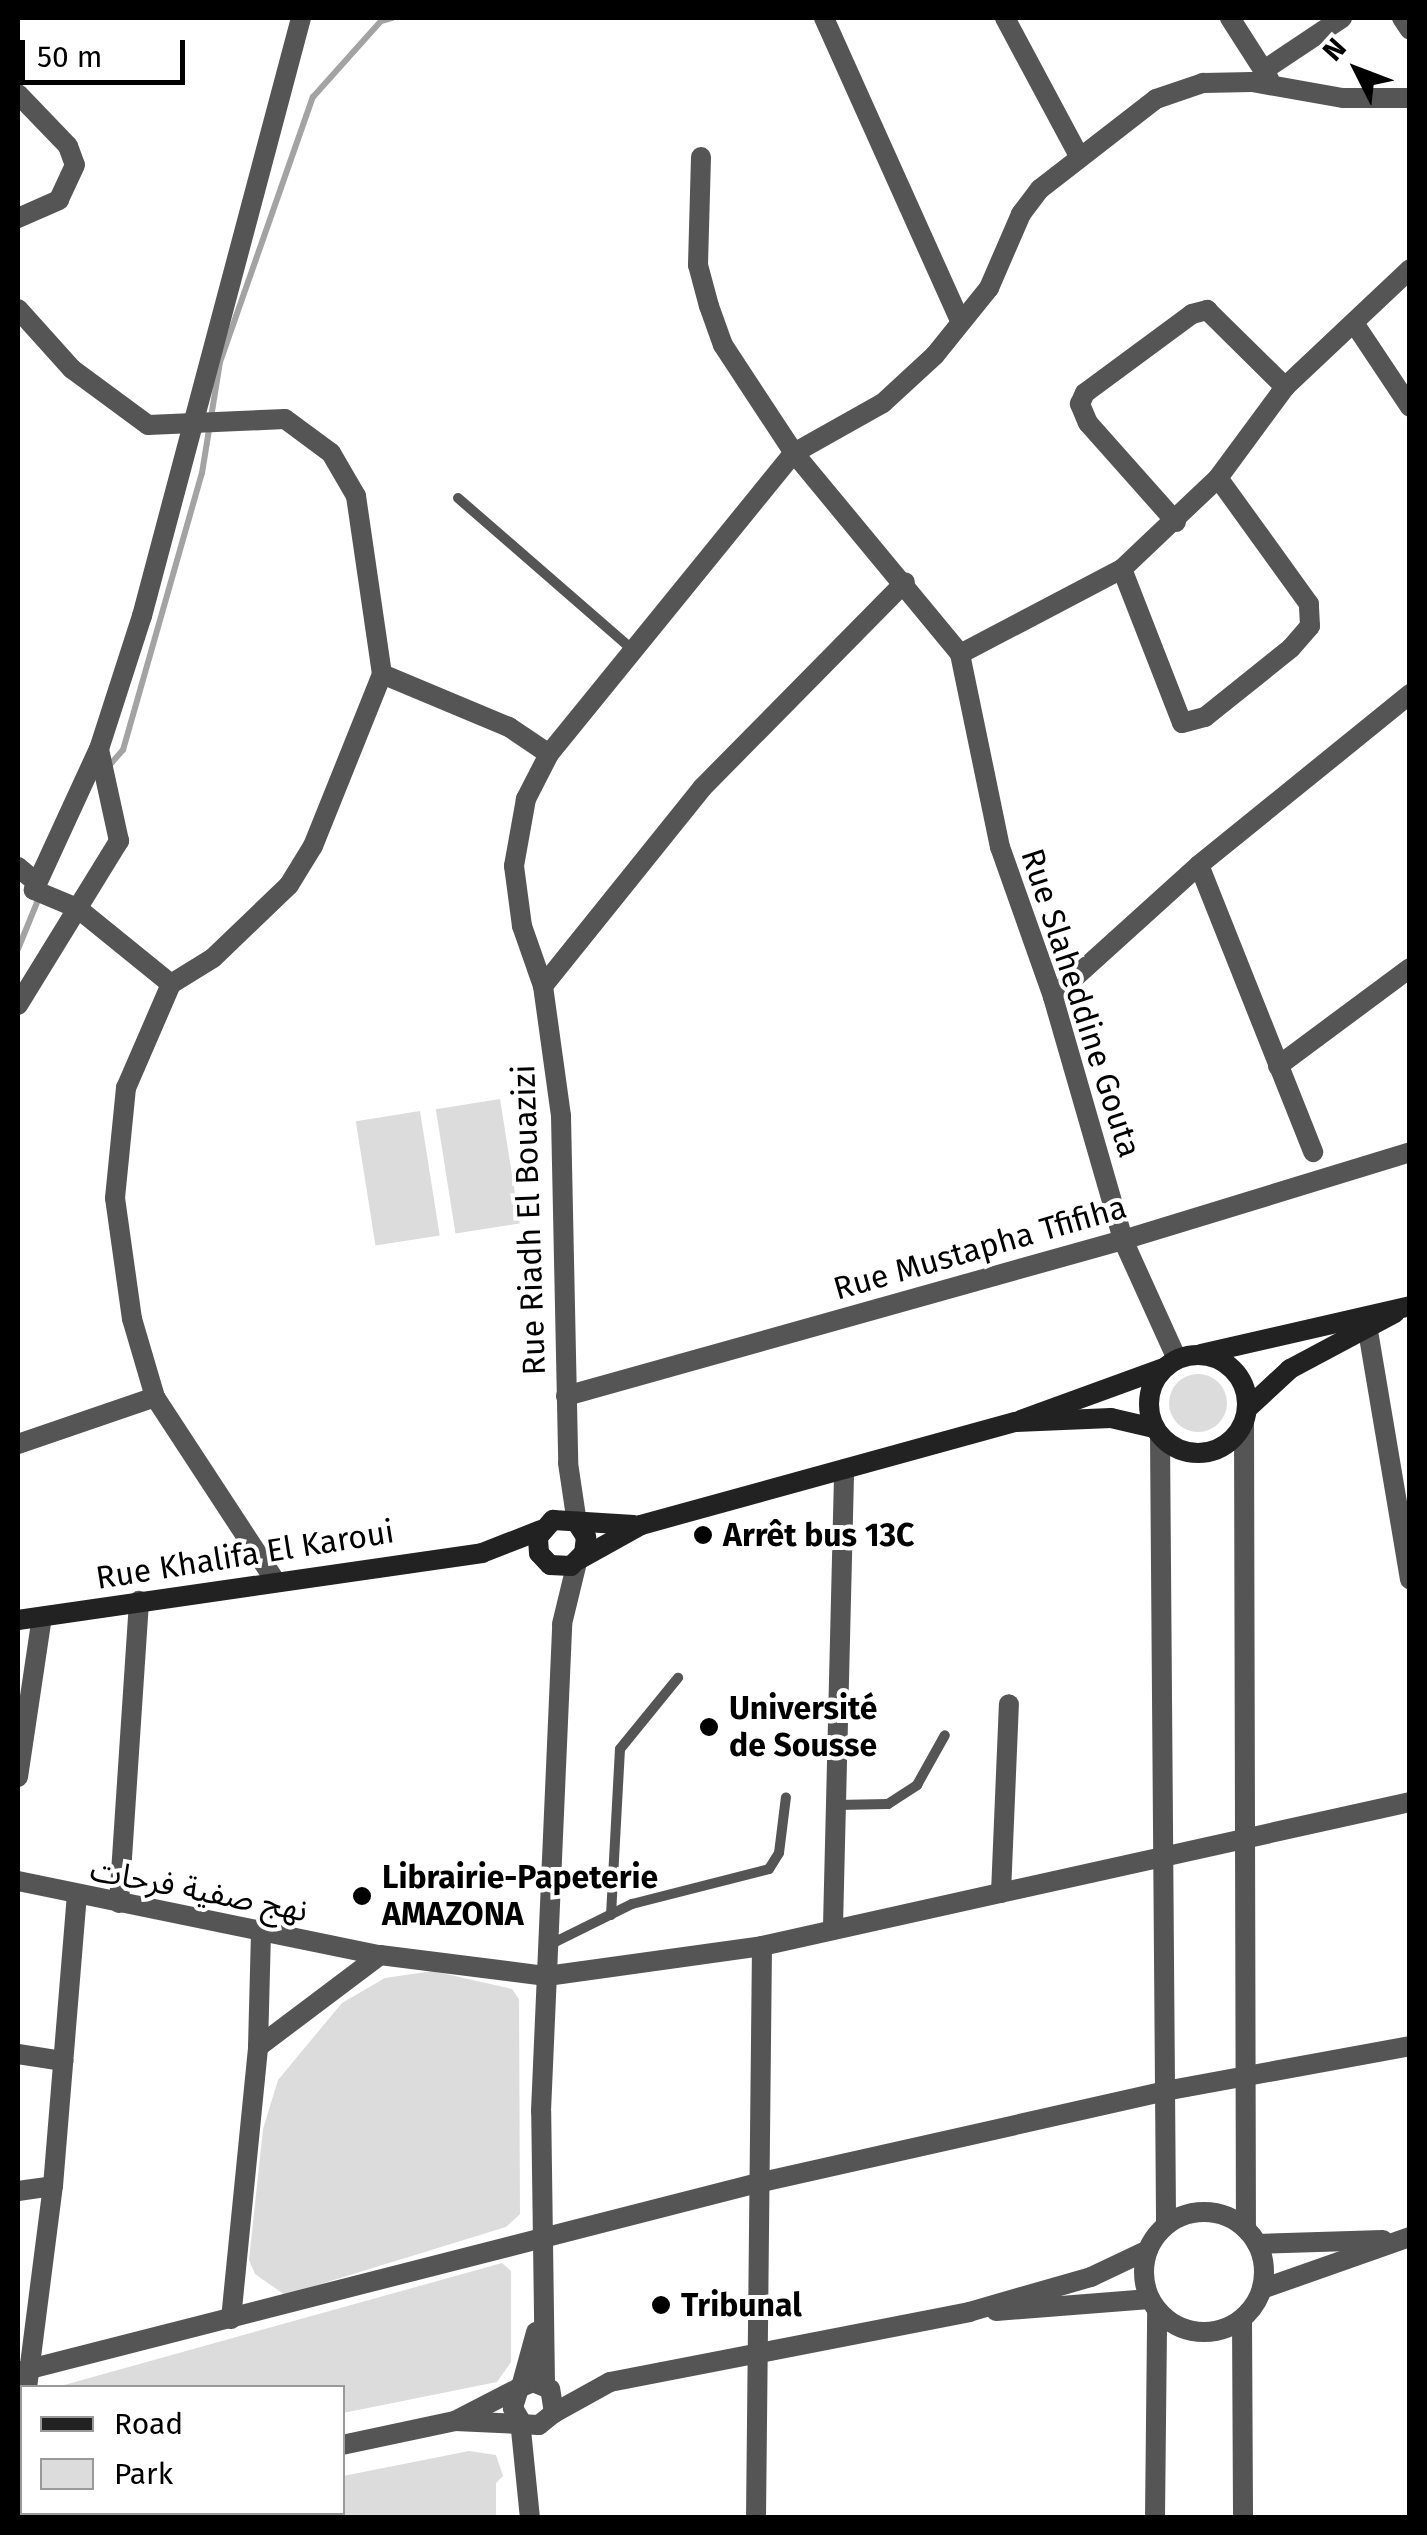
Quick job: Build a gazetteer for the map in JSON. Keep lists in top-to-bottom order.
{
  "streets": {
    "main road": ["Rue Khalifa El Karoui"],
    "street": [
      "Rue Slaheddine Gouta",
      "Rue Riadh El Bouazizi",
      "Rue Mustapha Tfifiha",
      "نهج صفية فرحات"
    ]
  },
  "crossings": [
    ["Rue Slaheddine Gouta", "Rue Mustapha Tfifiha"],
    ["Rue Riadh El Bouazizi", "Rue Mustapha Tfifiha"],
    ["Rue Riadh El Bouazizi", "Rue Khalifa El Karoui"]
  ],
  "places": [
    "Arrêt bus 13C",
    "Université de Sousse",
    "Librairie-Papeterie AMAZONA",
    "Tribunal"
  ],
  "legend": ["Road", "Park"],
  "scale_bar": "50 m",
  "north": "top left"
}
